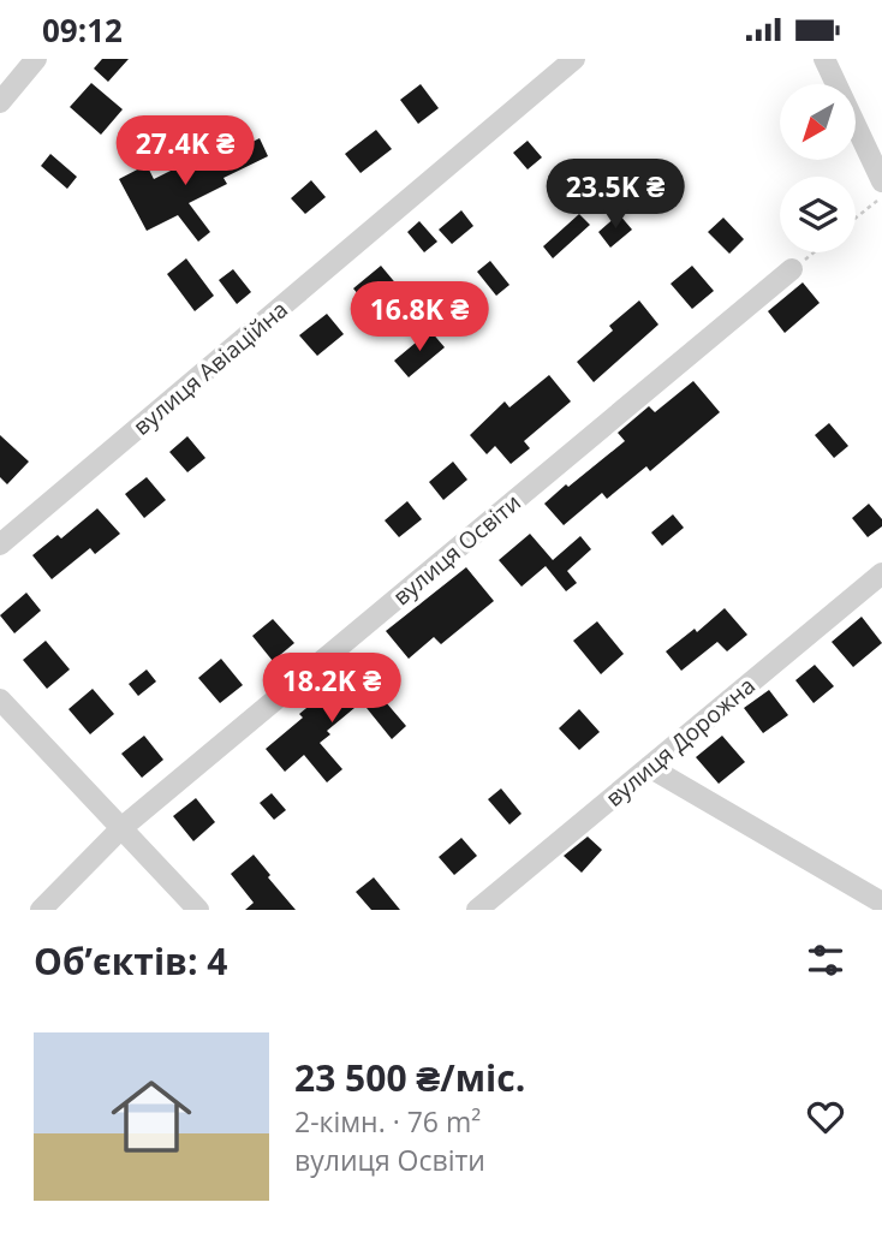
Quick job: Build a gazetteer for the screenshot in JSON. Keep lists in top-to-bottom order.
{
  "streets": {
    "street": ["вулиця Авіаційна", "вулиця Освіти", "вулиця Дорожна"]
  },
  "north": "bottom left",
  "page": {
    "status": "09:12",
    "price": [
      "27.4K ₴",
      "23.5K ₴",
      "16.8K ₴",
      "18.2K ₴"
    ],
    "heading": "Об’єктів: 4",
    "list": [
      {
        "name": "23 500 ₴/міс.",
        "note": "2-кімн. · 76 m² · вулиця Освіти"
      }
    ]
  }
}
